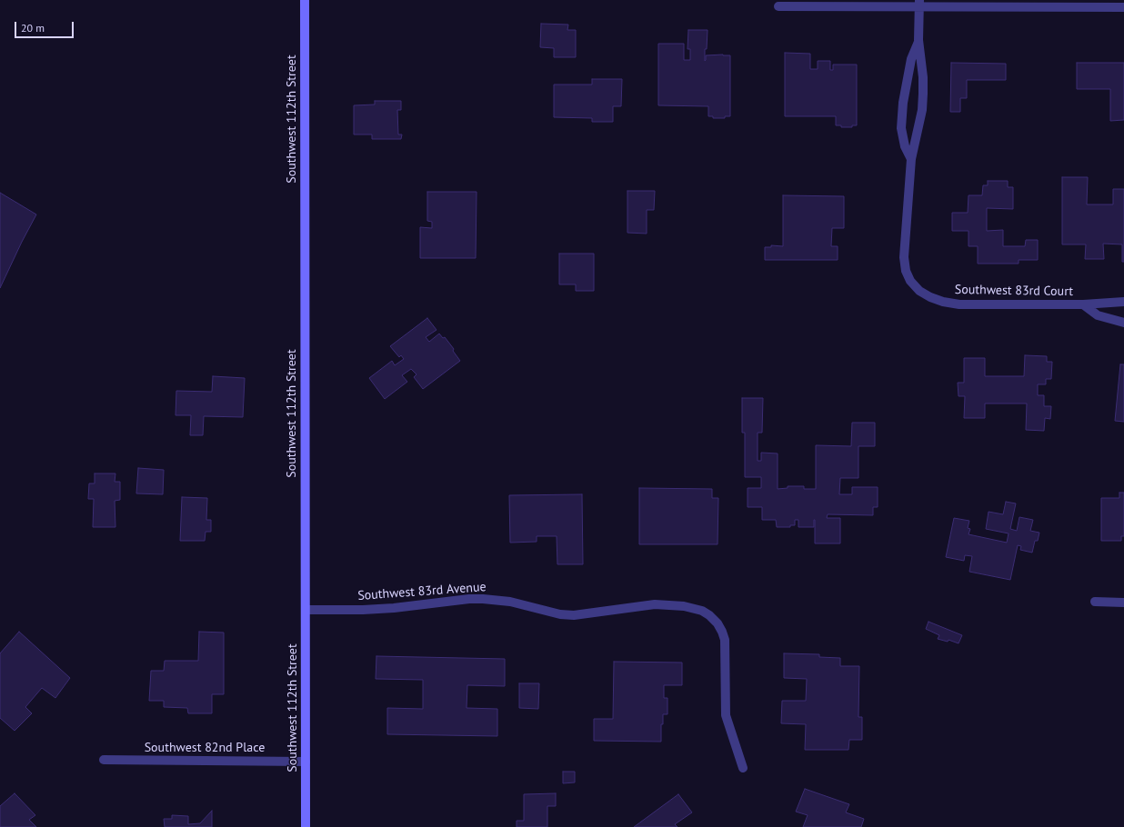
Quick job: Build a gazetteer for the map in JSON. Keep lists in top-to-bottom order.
{
  "streets": {
    "main road": ["Southwest 112th Street"],
    "street": ["Southwest 83rd Court", "Southwest 83rd Avenue", "Southwest 82nd Place"]
  },
  "crossings": [
    ["Southwest 112th Street", "Southwest 83rd Avenue"],
    ["Southwest 112th Street", "Southwest 82nd Place"]
  ],
  "scale_bar": "20 m"
}
